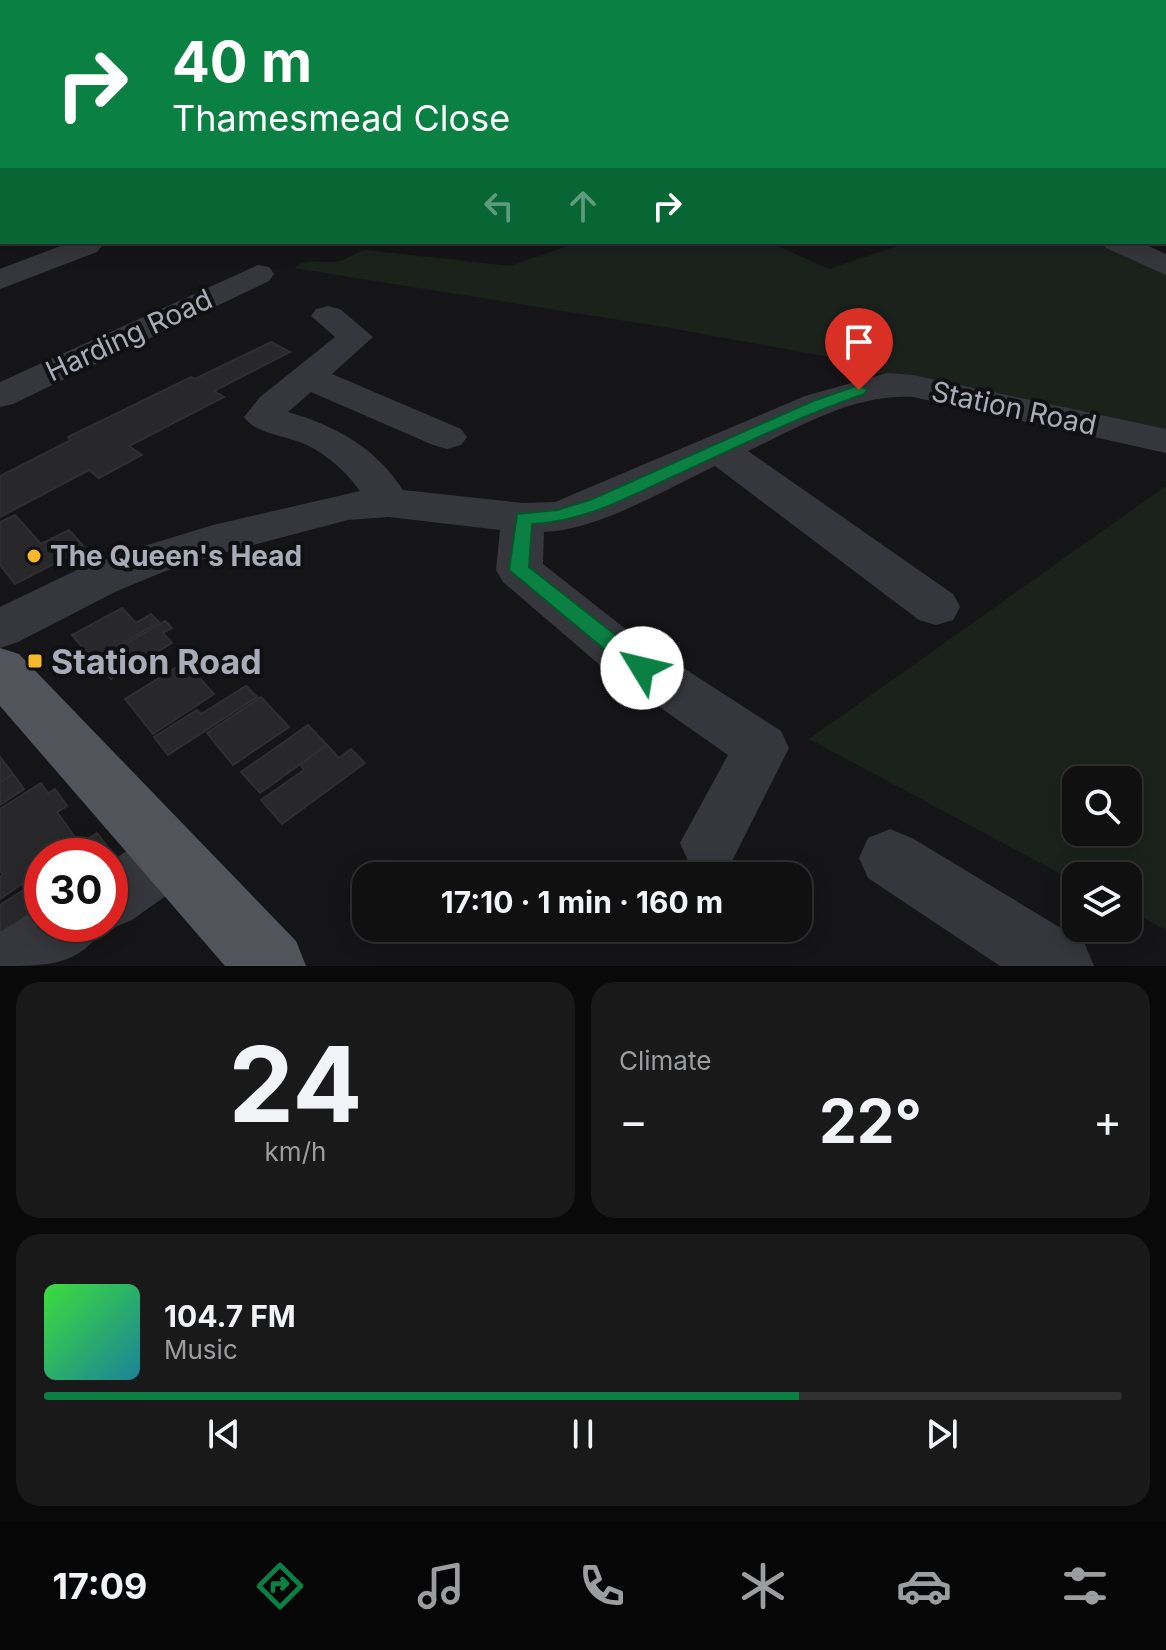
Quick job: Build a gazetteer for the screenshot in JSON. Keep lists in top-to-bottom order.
{
  "streets": {
    "street": ["Harding Road", "Station Road"]
  },
  "places": {
    "other": ["The Queen's Head"],
    "transit": ["Station Road"]
  },
  "page": {
    "turn": ["40 m", "Thamesmead Close"],
    "limit": "30",
    "trip": "17:10 · 1 min · 160 m",
    "tile": [
      ["24", "km/h"],
      "Climate"
    ],
    "heat": ["−", "22°", "+"],
    "song": ["104.7 FM", "Music"],
    "tabs": "17:09"
  }
}
